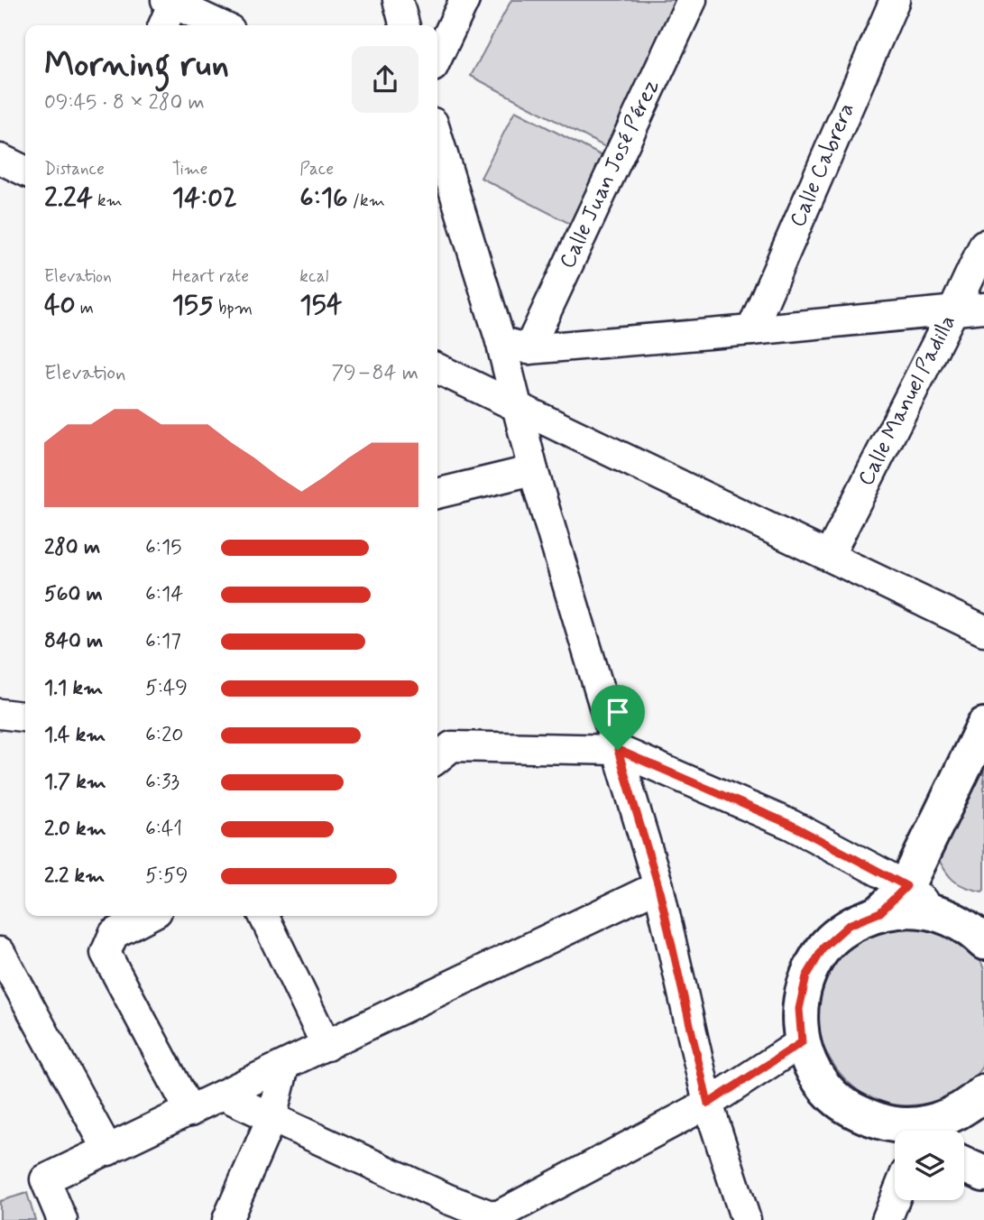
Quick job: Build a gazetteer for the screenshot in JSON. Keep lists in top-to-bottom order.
{
  "streets": {
    "street": ["Calle Cabrera", "Calle Juan José Pérez", "Calle Manuel Padilla"]
  },
  "page": {
    "heading": ["Morning run", "09:45 · 8 × 280 m"],
    "stats": [
      ["Distance", "2.24 km"],
      ["Time", "14:02"],
      ["Pace", "6:16 /km"],
      ["Elevation", "40 m"],
      ["Heart rate", "155 bpm"],
      ["kcal", "154"]
    ],
    "chart": ["Elevation", "79–84 m"],
    "list": [
      {
        "name": "280 m",
        "note": "6:15"
      },
      {
        "name": "560 m",
        "note": "6:14"
      },
      {
        "name": "840 m",
        "note": "6:17"
      },
      {
        "name": "1.1 km",
        "note": "5:49"
      },
      {
        "name": "1.4 km",
        "note": "6:20"
      },
      {
        "name": "1.7 km",
        "note": "6:33"
      },
      {
        "name": "2.0 km",
        "note": "6:41"
      },
      {
        "name": "2.2 km",
        "note": "5:59"
      }
    ]
  }
}
